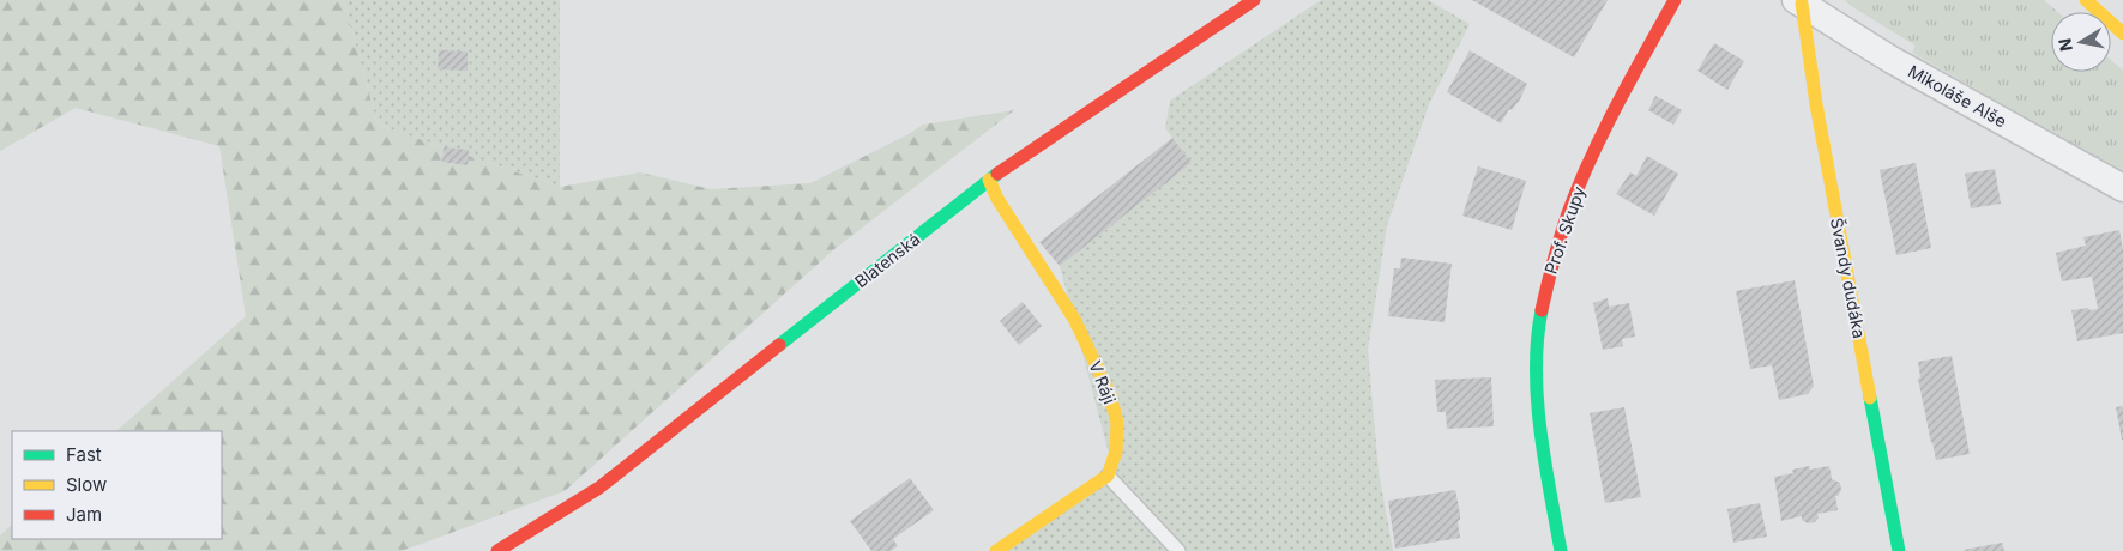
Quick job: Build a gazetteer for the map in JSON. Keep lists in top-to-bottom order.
{
  "streets": {
    "street": [
      "Mikoláše Alše",
      "Prof. Skupy",
      "Blatenská",
      "Švandy dudáka",
      "V Ráji"
    ]
  },
  "crossings": [
    ["Mikoláše Alše", "Švandy dudáka"],
    ["Blatenská", "V Ráji"]
  ],
  "legend": ["Fast", "Slow", "Jam"],
  "north": "left"
}
